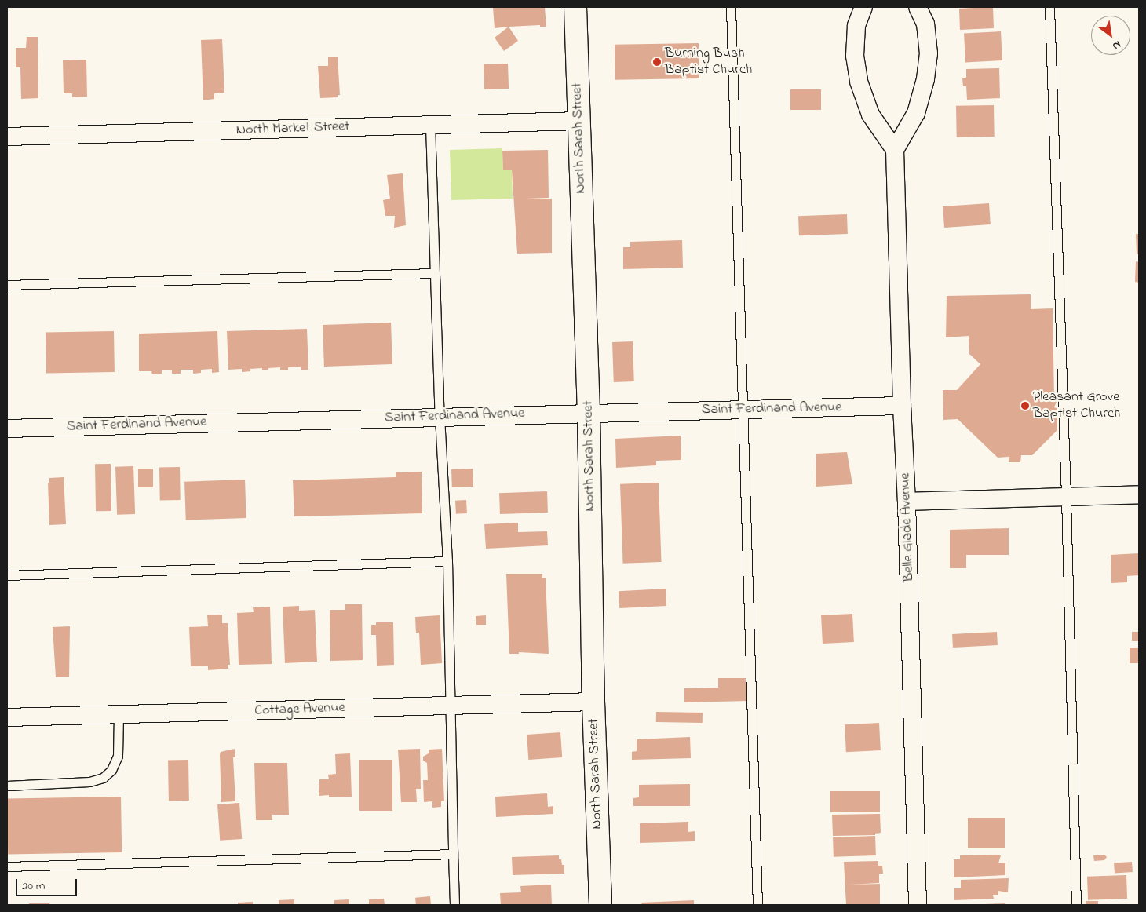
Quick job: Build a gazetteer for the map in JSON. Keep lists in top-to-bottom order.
{
  "streets": {
    "street": [
      "North Market Street",
      "North Sarah Street",
      "Saint Ferdinand Avenue",
      "Belle Glade Avenue",
      "Cottage Avenue"
    ]
  },
  "crossings": [
    ["North Market Street", "North Sarah Street"],
    ["North Sarah Street", "Saint Ferdinand Avenue"],
    ["North Sarah Street", "Cottage Avenue"],
    ["Saint Ferdinand Avenue", "Belle Glade Avenue"]
  ],
  "places": ["Burning Bush Baptist Church", "Pleasant Grove Baptist Church"],
  "scale_bar": "20 m",
  "north": "bottom right"
}
